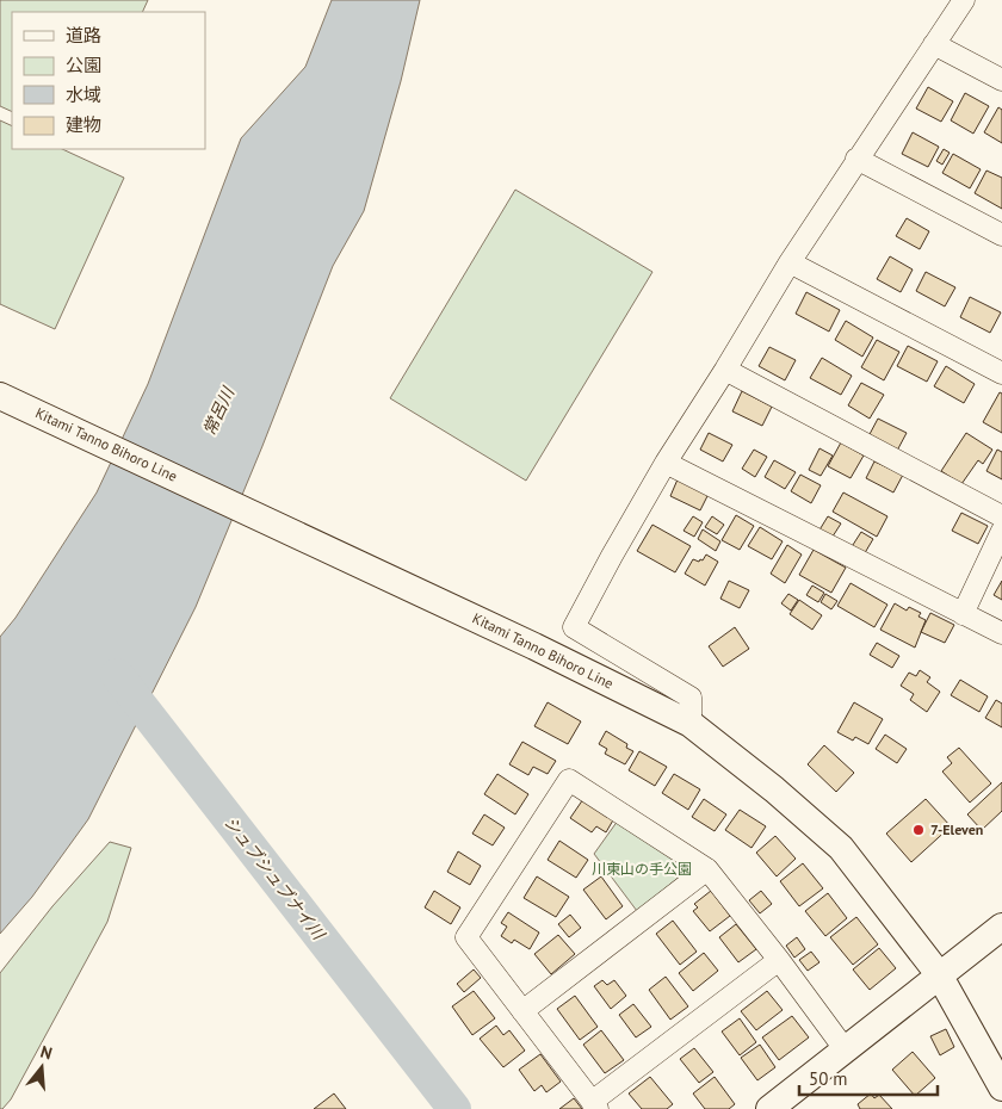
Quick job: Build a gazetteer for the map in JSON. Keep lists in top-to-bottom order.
{
  "streets": {
    "main road": ["Kitami Tanno Bihoro Line"]
  },
  "water": ["常呂川", "シュブシュブナイ川"],
  "parks": ["川東山の手公園"],
  "places": ["7-Eleven"],
  "legend": [
    "道路",
    "公園",
    "水域",
    "建物"
  ],
  "scale_bar": "50 m",
  "north": "top"
}
